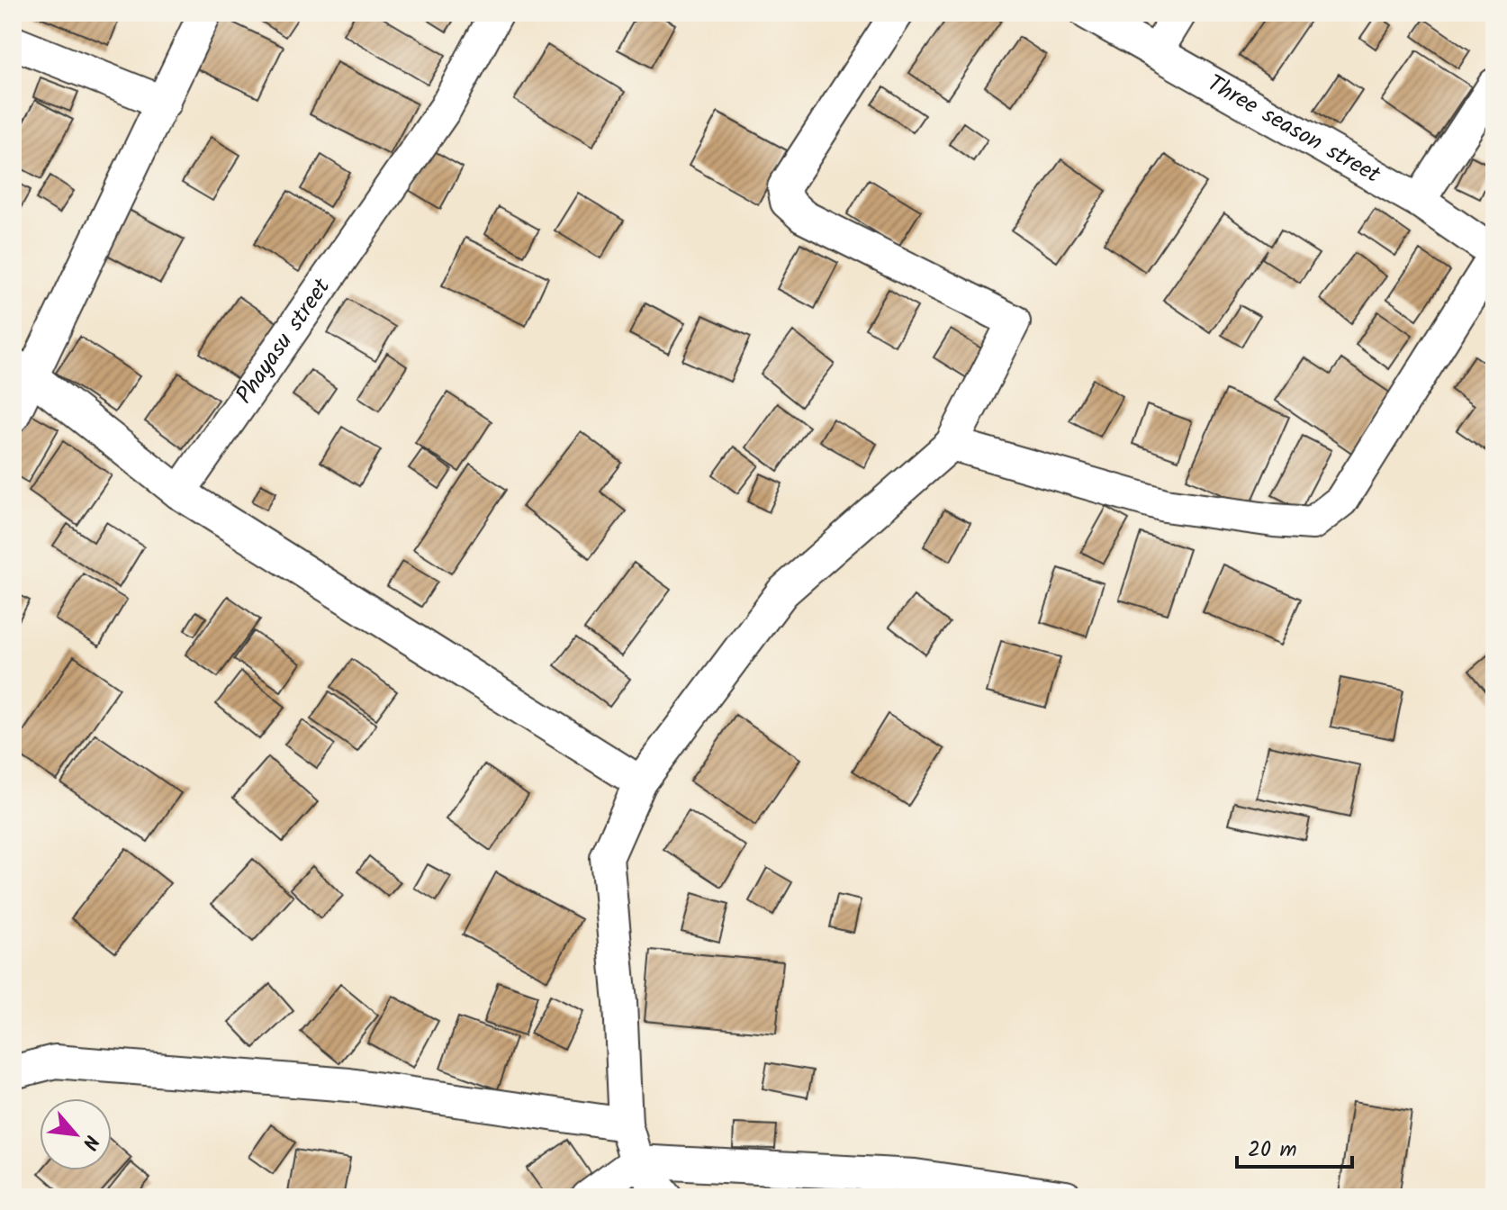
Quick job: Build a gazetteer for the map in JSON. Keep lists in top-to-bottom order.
{
  "streets": {
    "street": ["Three season street", "Phayasu street"]
  },
  "scale_bar": "20 m",
  "north": "bottom right"
}
